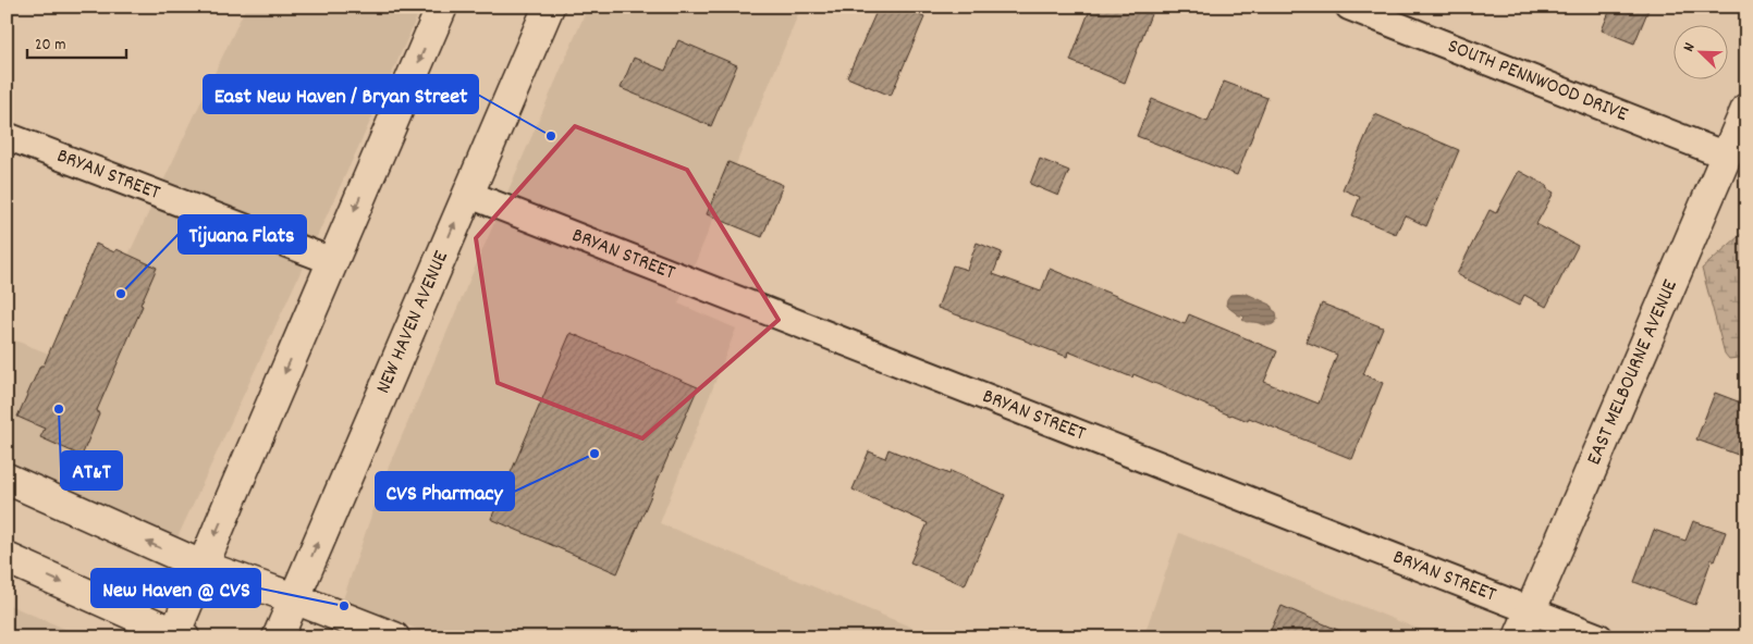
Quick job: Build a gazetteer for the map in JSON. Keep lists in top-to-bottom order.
{
  "streets": {
    "main road": ["NEW HAVEN AVENUE", "EAST MELBOURNE AVENUE"],
    "street": ["SOUTH PENNWOOD DRIVE", "BRYAN STREET"]
  },
  "crossings": [
    ["SOUTH PENNWOOD DRIVE", "EAST MELBOURNE AVENUE"],
    ["BRYAN STREET", "NEW HAVEN AVENUE"],
    ["BRYAN STREET", "EAST MELBOURNE AVENUE"]
  ],
  "places": [
    "East New Haven / Bryan Street",
    "Tijuana Flats",
    "AT&T",
    "CVS Pharmacy",
    "New Haven @ CVS"
  ],
  "scale_bar": "20 m",
  "north": "top left"
}
